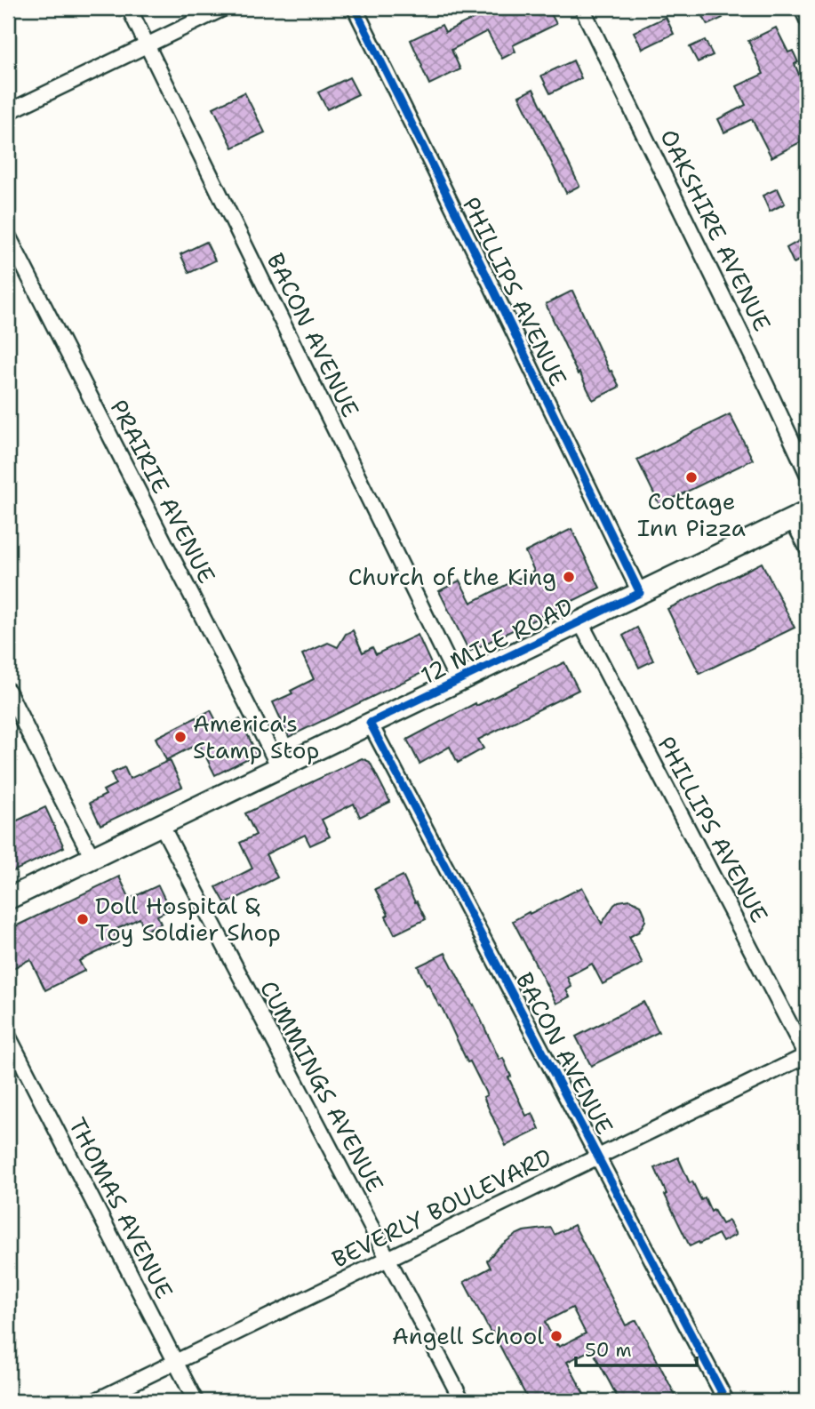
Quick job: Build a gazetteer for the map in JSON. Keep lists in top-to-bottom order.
{
  "streets": {
    "main road": ["12 MILE ROAD"],
    "street": [
      "OAKSHIRE AVENUE",
      "PHILLIPS AVENUE",
      "BACON AVENUE",
      "PRAIRIE AVENUE",
      "CUMMINGS AVENUE",
      "THOMAS AVENUE",
      "BEVERLY BOULEVARD"
    ]
  },
  "crossings": [
    ["PHILLIPS AVENUE", "12 MILE ROAD"],
    ["PHILLIPS AVENUE", "BEVERLY BOULEVARD"],
    ["BACON AVENUE", "12 MILE ROAD"],
    ["BACON AVENUE", "BEVERLY BOULEVARD"],
    ["PRAIRIE AVENUE", "12 MILE ROAD"],
    ["12 MILE ROAD", "CUMMINGS AVENUE"],
    ["CUMMINGS AVENUE", "BEVERLY BOULEVARD"],
    ["THOMAS AVENUE", "BEVERLY BOULEVARD"]
  ],
  "places": [
    "Cottage Inn Pizza",
    "Church of the King",
    "America's Stamp Stop",
    "Doll Hospital & Toy Soldier Shop",
    "Angell School"
  ],
  "scale_bar": "50 m"
}
